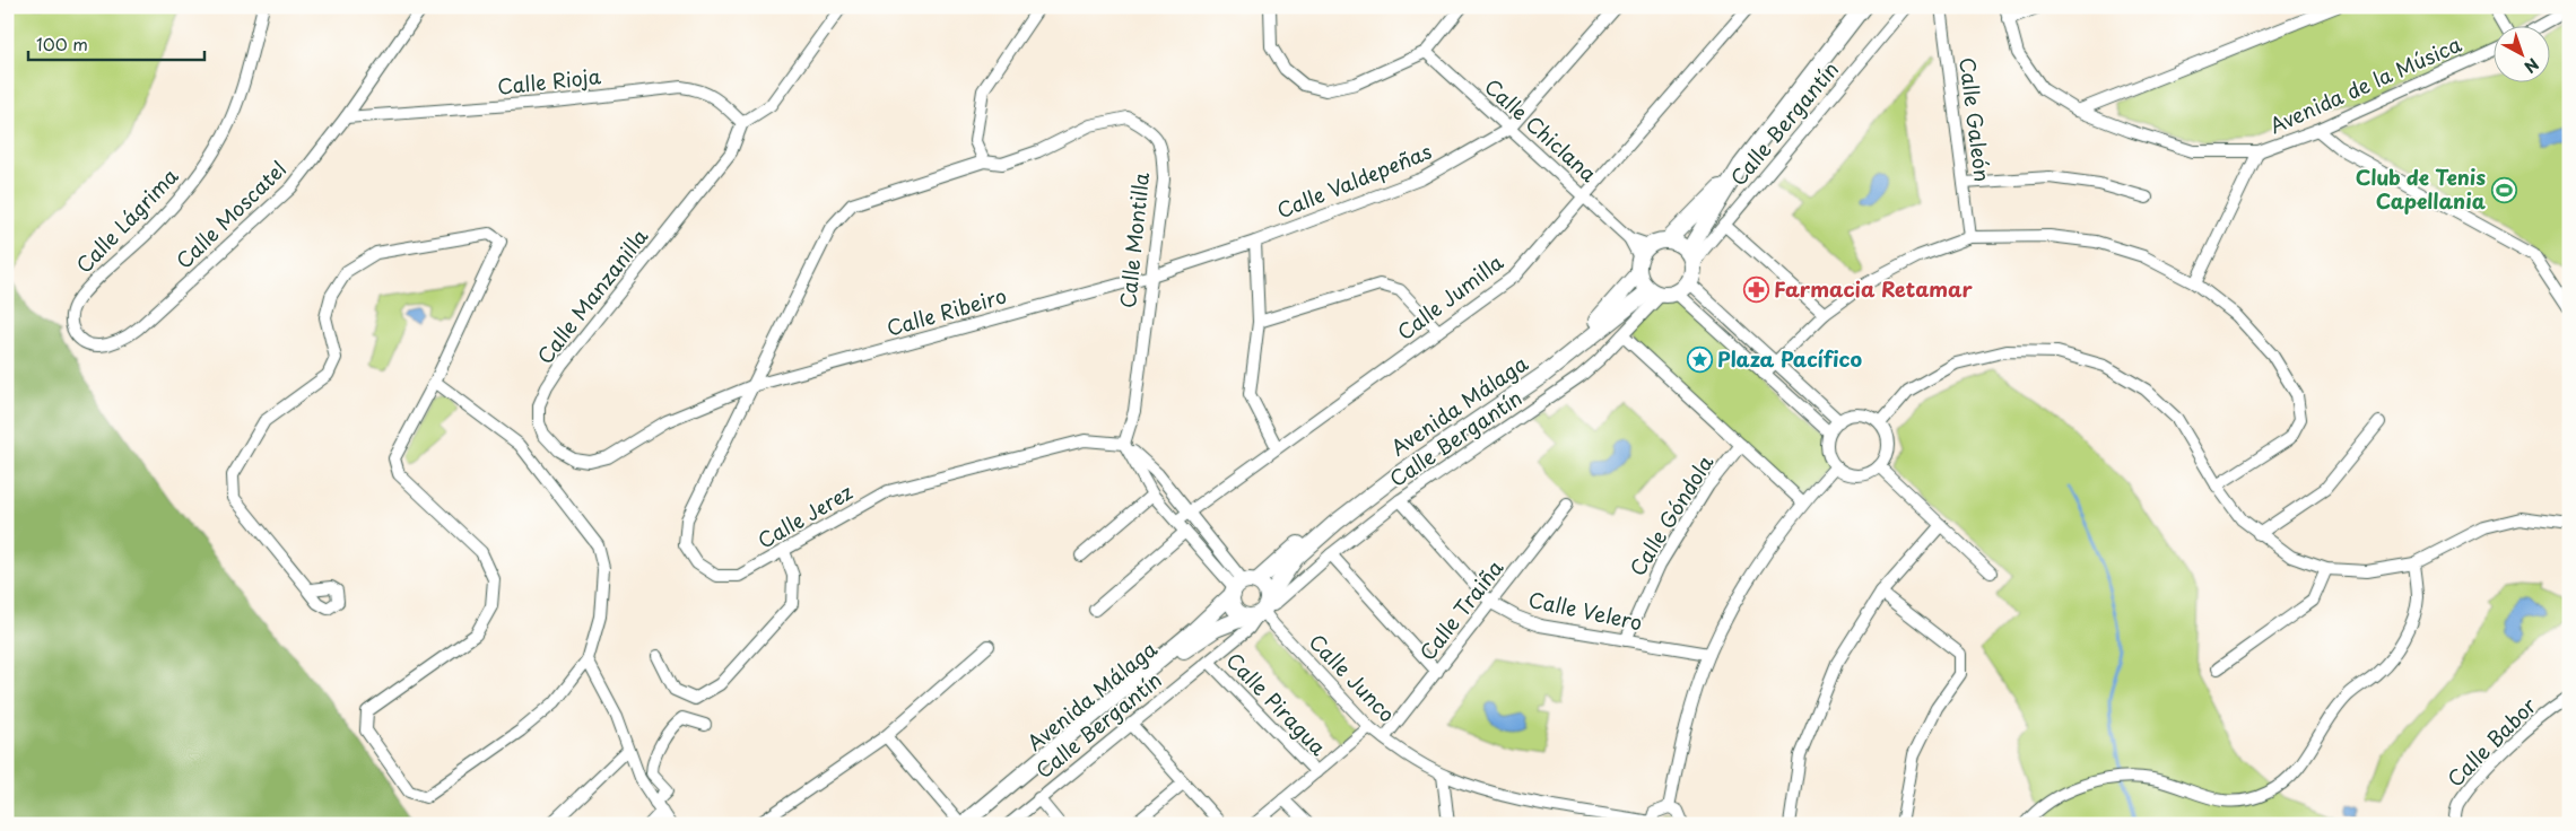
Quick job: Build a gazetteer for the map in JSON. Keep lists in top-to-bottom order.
{
  "streets": {
    "street": [
      "Calle Rioja",
      "Avenida de la Música",
      "Calle Galeón",
      "Calle Bergantín",
      "Calle Chiclana",
      "Calle Valdepeñas",
      "Calle Moscatel",
      "Calle Lágrima",
      "Calle Montilla",
      "Calle Manzanilla",
      "Calle Jumilla",
      "Calle Ribeiro",
      "Avenida Málaga",
      "Calle Góndola",
      "Calle Jerez",
      "Calle Traiña",
      "Calle Velero",
      "Calle Junco",
      "Calle Piragua",
      "Calle Babor"
    ]
  },
  "crossings": [
    ["Calle Rioja", "Calle Moscatel"],
    ["Calle Rioja", "Calle Manzanilla"],
    ["Calle Bergantín", "Calle Chiclana"],
    ["Calle Bergantín", "Avenida Málaga"],
    ["Calle Bergantín", "Calle Velero"],
    ["Calle Bergantín", "Calle Junco"],
    ["Calle Bergantín", "Calle Piragua"],
    ["Calle Chiclana", "Calle Valdepeñas"],
    ["Calle Chiclana", "Calle Jumilla"],
    ["Calle Chiclana", "Avenida Málaga"],
    ["Calle Valdepeñas", "Calle Montilla"],
    ["Calle Valdepeñas", "Calle Ribeiro"],
    ["Calle Moscatel", "Calle Lágrima"],
    ["Calle Montilla", "Calle Manzanilla"],
    ["Calle Montilla", "Calle Ribeiro"],
    ["Calle Montilla", "Calle Jerez"],
    ["Calle Manzanilla", "Calle Ribeiro"],
    ["Calle Manzanilla", "Calle Jerez"],
    ["Calle Ribeiro", "Calle Jerez"],
    ["Avenida Málaga", "Calle Junco"],
    ["Calle Góndola", "Calle Velero"],
    ["Calle Traiña", "Calle Velero"],
    ["Calle Traiña", "Calle Junco"]
  ],
  "places": {
    "sports": ["Club de Tenis Capellania"],
    "pharmacy": ["Farmacia Retamar"],
    "place": ["Plaza Pacífico"]
  },
  "scale_bar": "100 m",
  "north": "bottom right"
}
